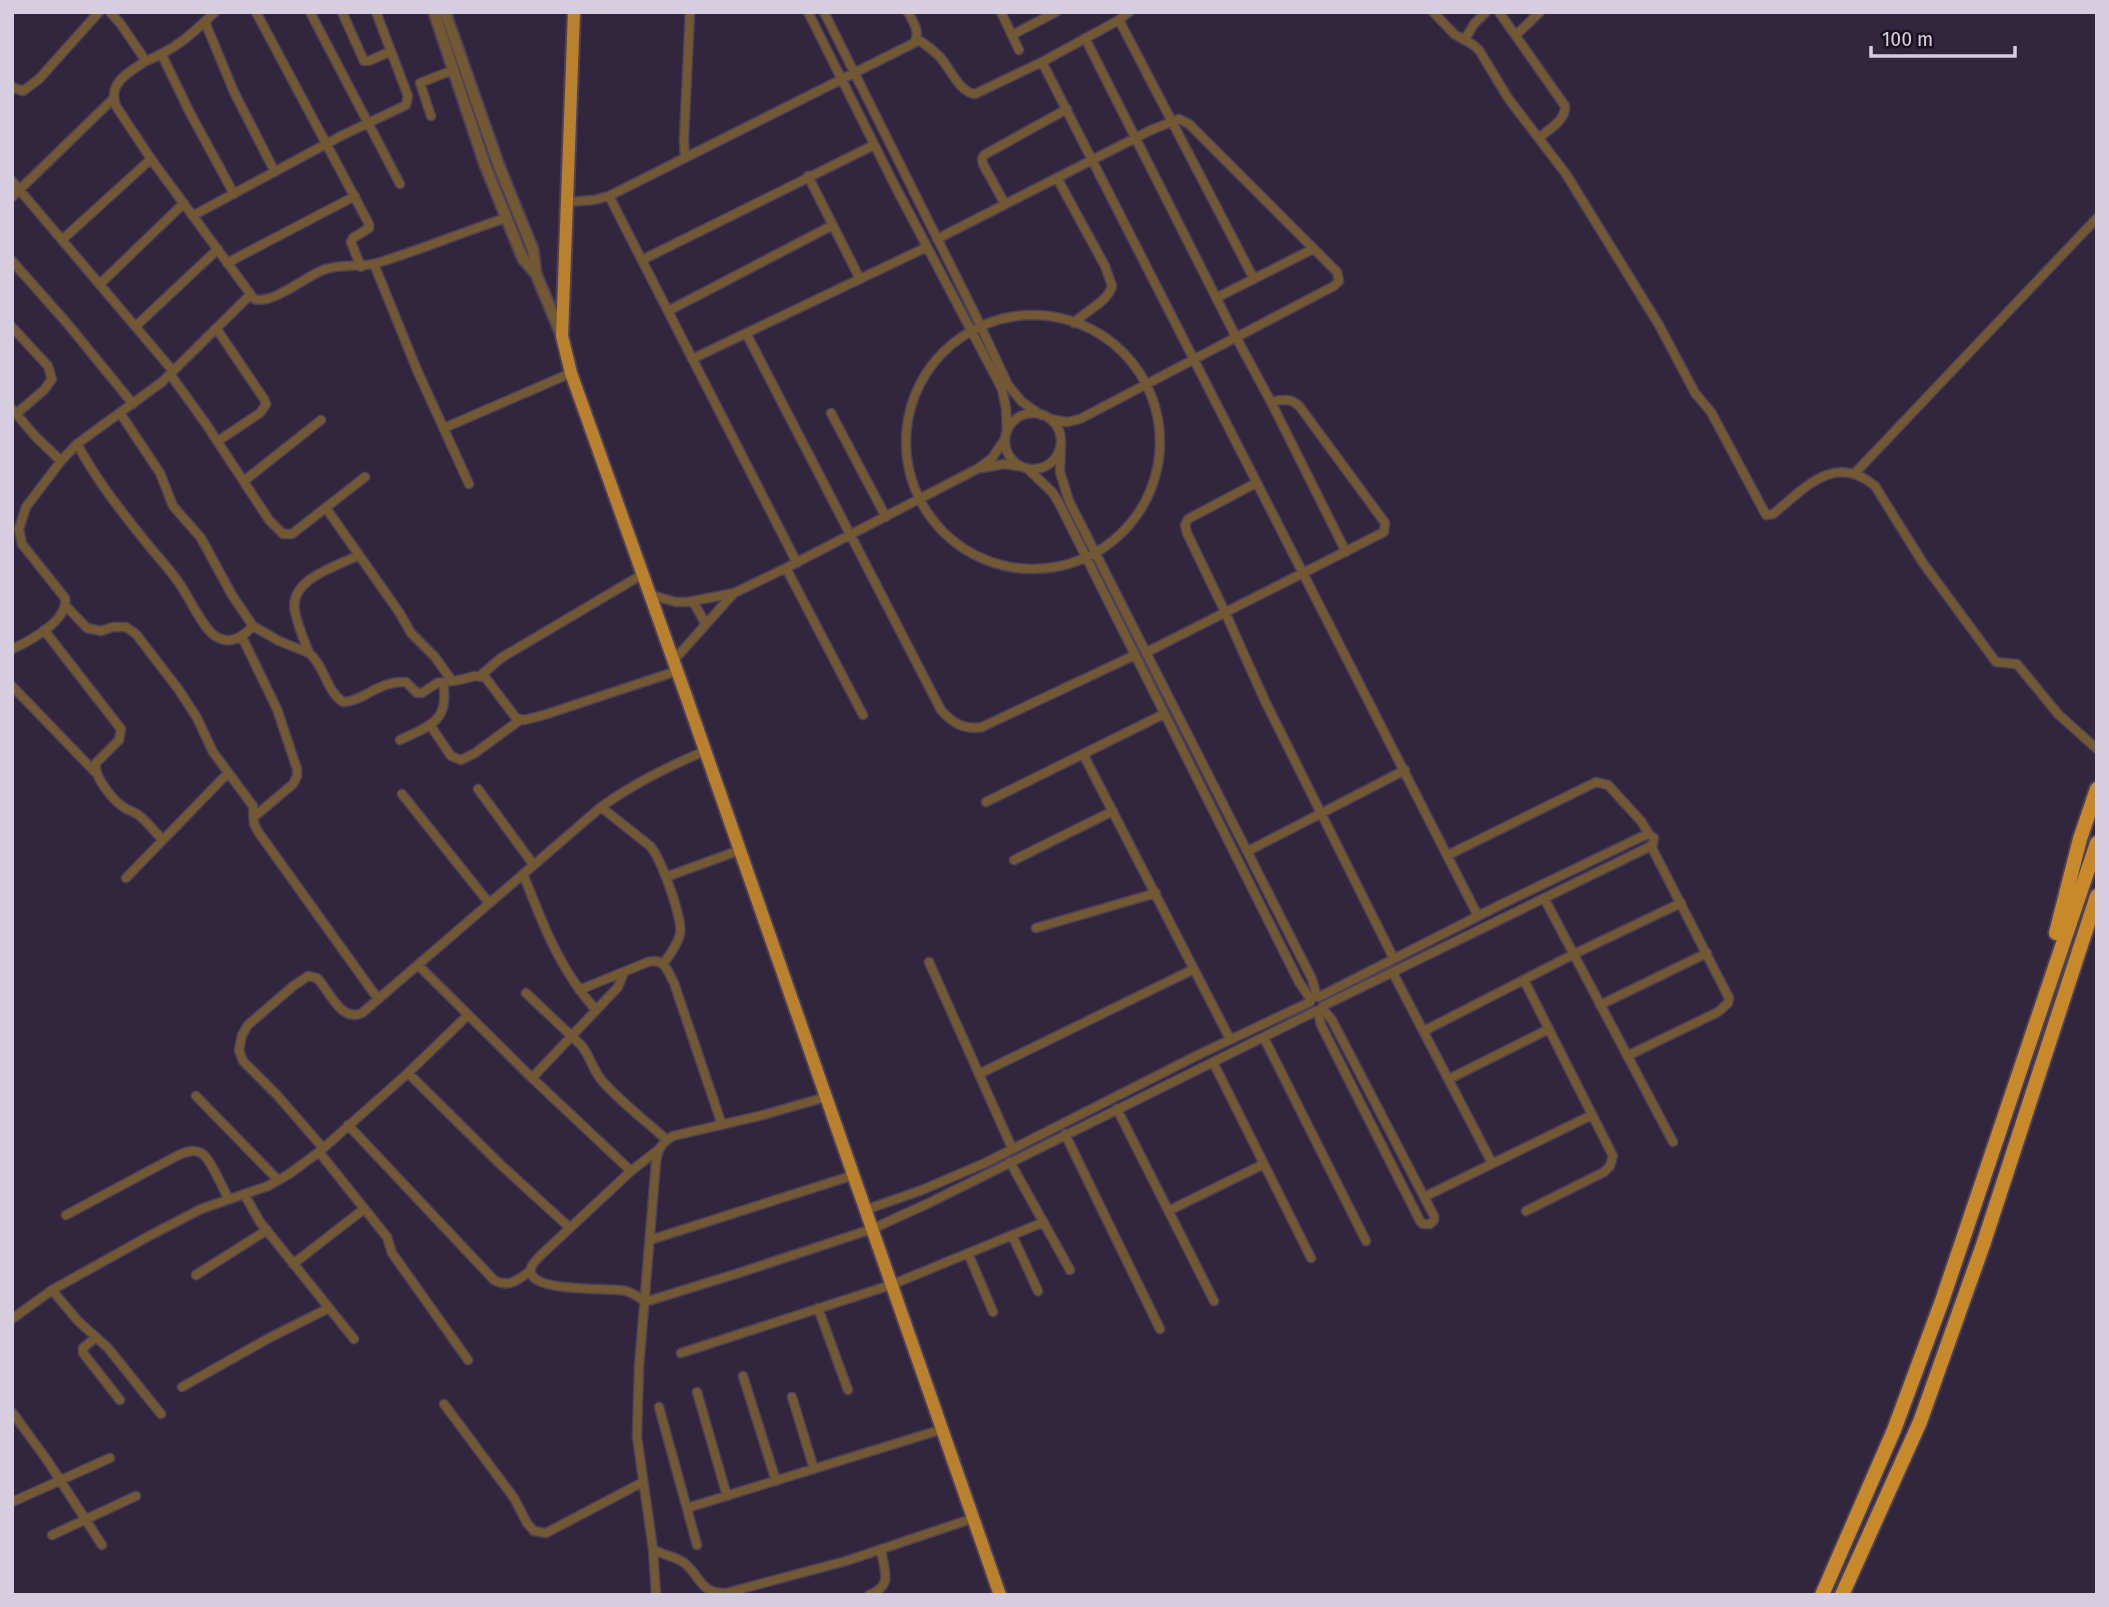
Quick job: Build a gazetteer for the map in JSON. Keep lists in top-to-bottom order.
{
  "scale_bar": "100 m"
}
